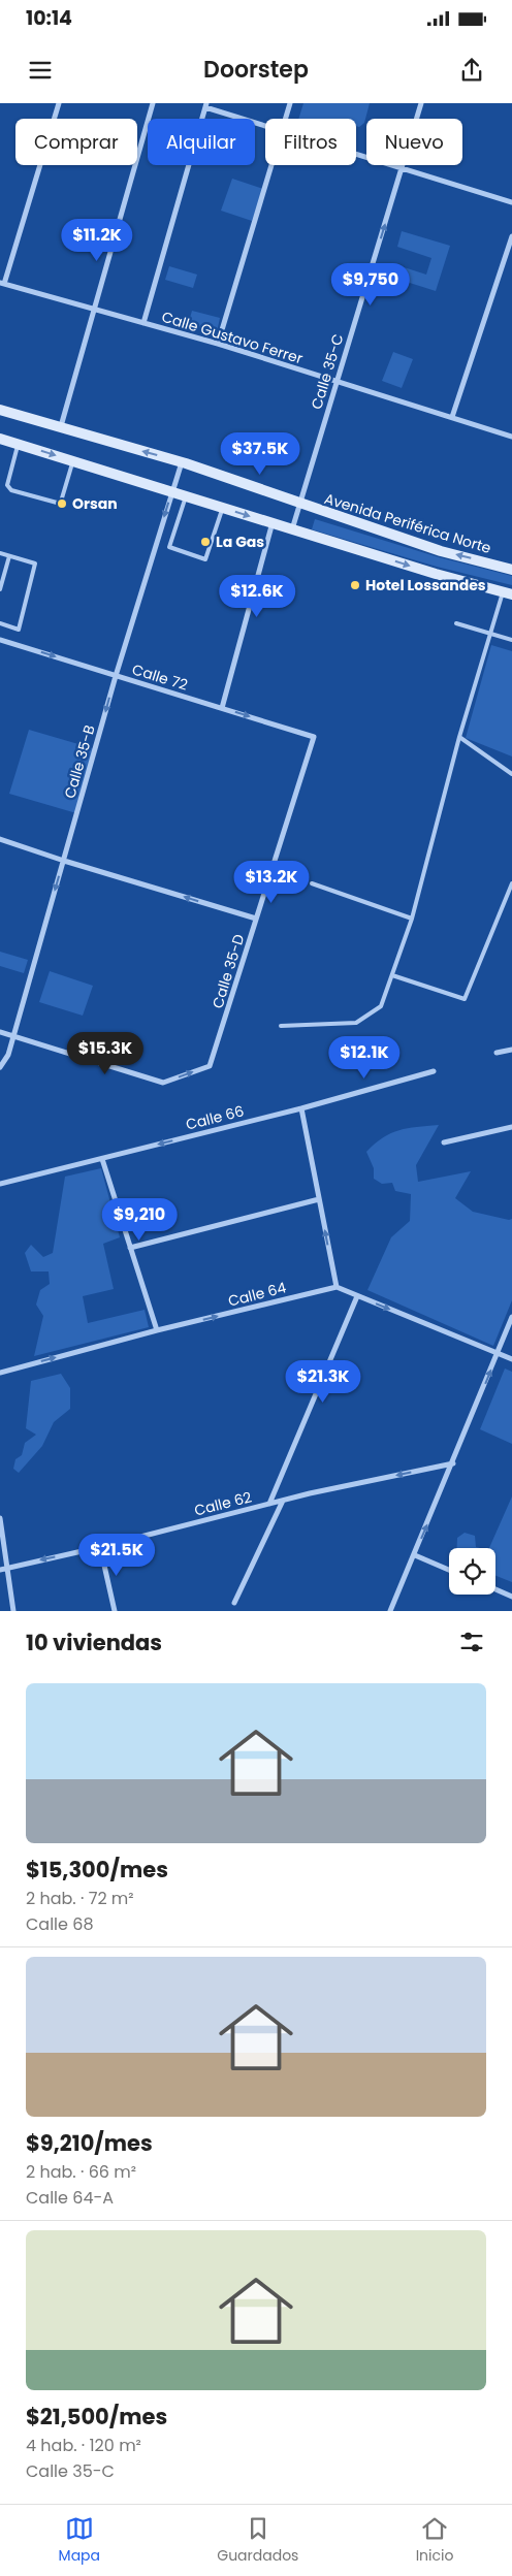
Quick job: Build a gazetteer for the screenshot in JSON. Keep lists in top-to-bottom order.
{
  "streets": {
    "main road": ["Avenida Periférica Norte"],
    "street": [
      "Calle Gustavo Ferrer",
      "Calle 35-C",
      "Calle 72",
      "Calle 35-B",
      "Calle 35-D",
      "Calle 66",
      "Calle 64",
      "Calle 62"
    ]
  },
  "crossings": [
    ["Calle Gustavo Ferrer", "Calle 35-C"],
    ["Calle 35-C", "Avenida Periférica Norte"],
    ["Avenida Periférica Norte", "Calle 35-B"],
    ["Calle 72", "Calle 35-B"],
    ["Calle 72", "Calle 35-D"],
    ["Calle 35-B", "Calle 35-D"]
  ],
  "one_way": [
    "Calle 35-C",
    "Calle 72",
    "Calle 35-B",
    "Calle 66",
    "Calle 64",
    "Calle 62"
  ],
  "places": ["Orsan", "La Gas", "Hotel Lossandes"],
  "page": {
    "status": "10:14",
    "header": "Doorstep",
    "chip": [
      "Comprar",
      "Alquilar",
      "Filtros",
      "Nuevo"
    ],
    "price": [
      "$11.2K",
      "$9,750",
      "$37.5K",
      "$12.6K",
      "$13.2K",
      "$15.3K",
      "$12.1K",
      "$9,210",
      "$21.3K",
      "$21.5K"
    ],
    "heading": "10 viviendas",
    "list": [
      {
        "name": "$15,300/mes",
        "note": "2 hab. · 72 m² · Calle 68"
      },
      {
        "name": "$9,210/mes",
        "note": "2 hab. · 66 m² · Calle 64-A"
      },
      {
        "name": "$21,500/mes",
        "note": "4 hab. · 120 m² · Calle 35-C"
      }
    ],
    "tabs": ["Mapa", "Guardados", "Inicio"]
  }
}
